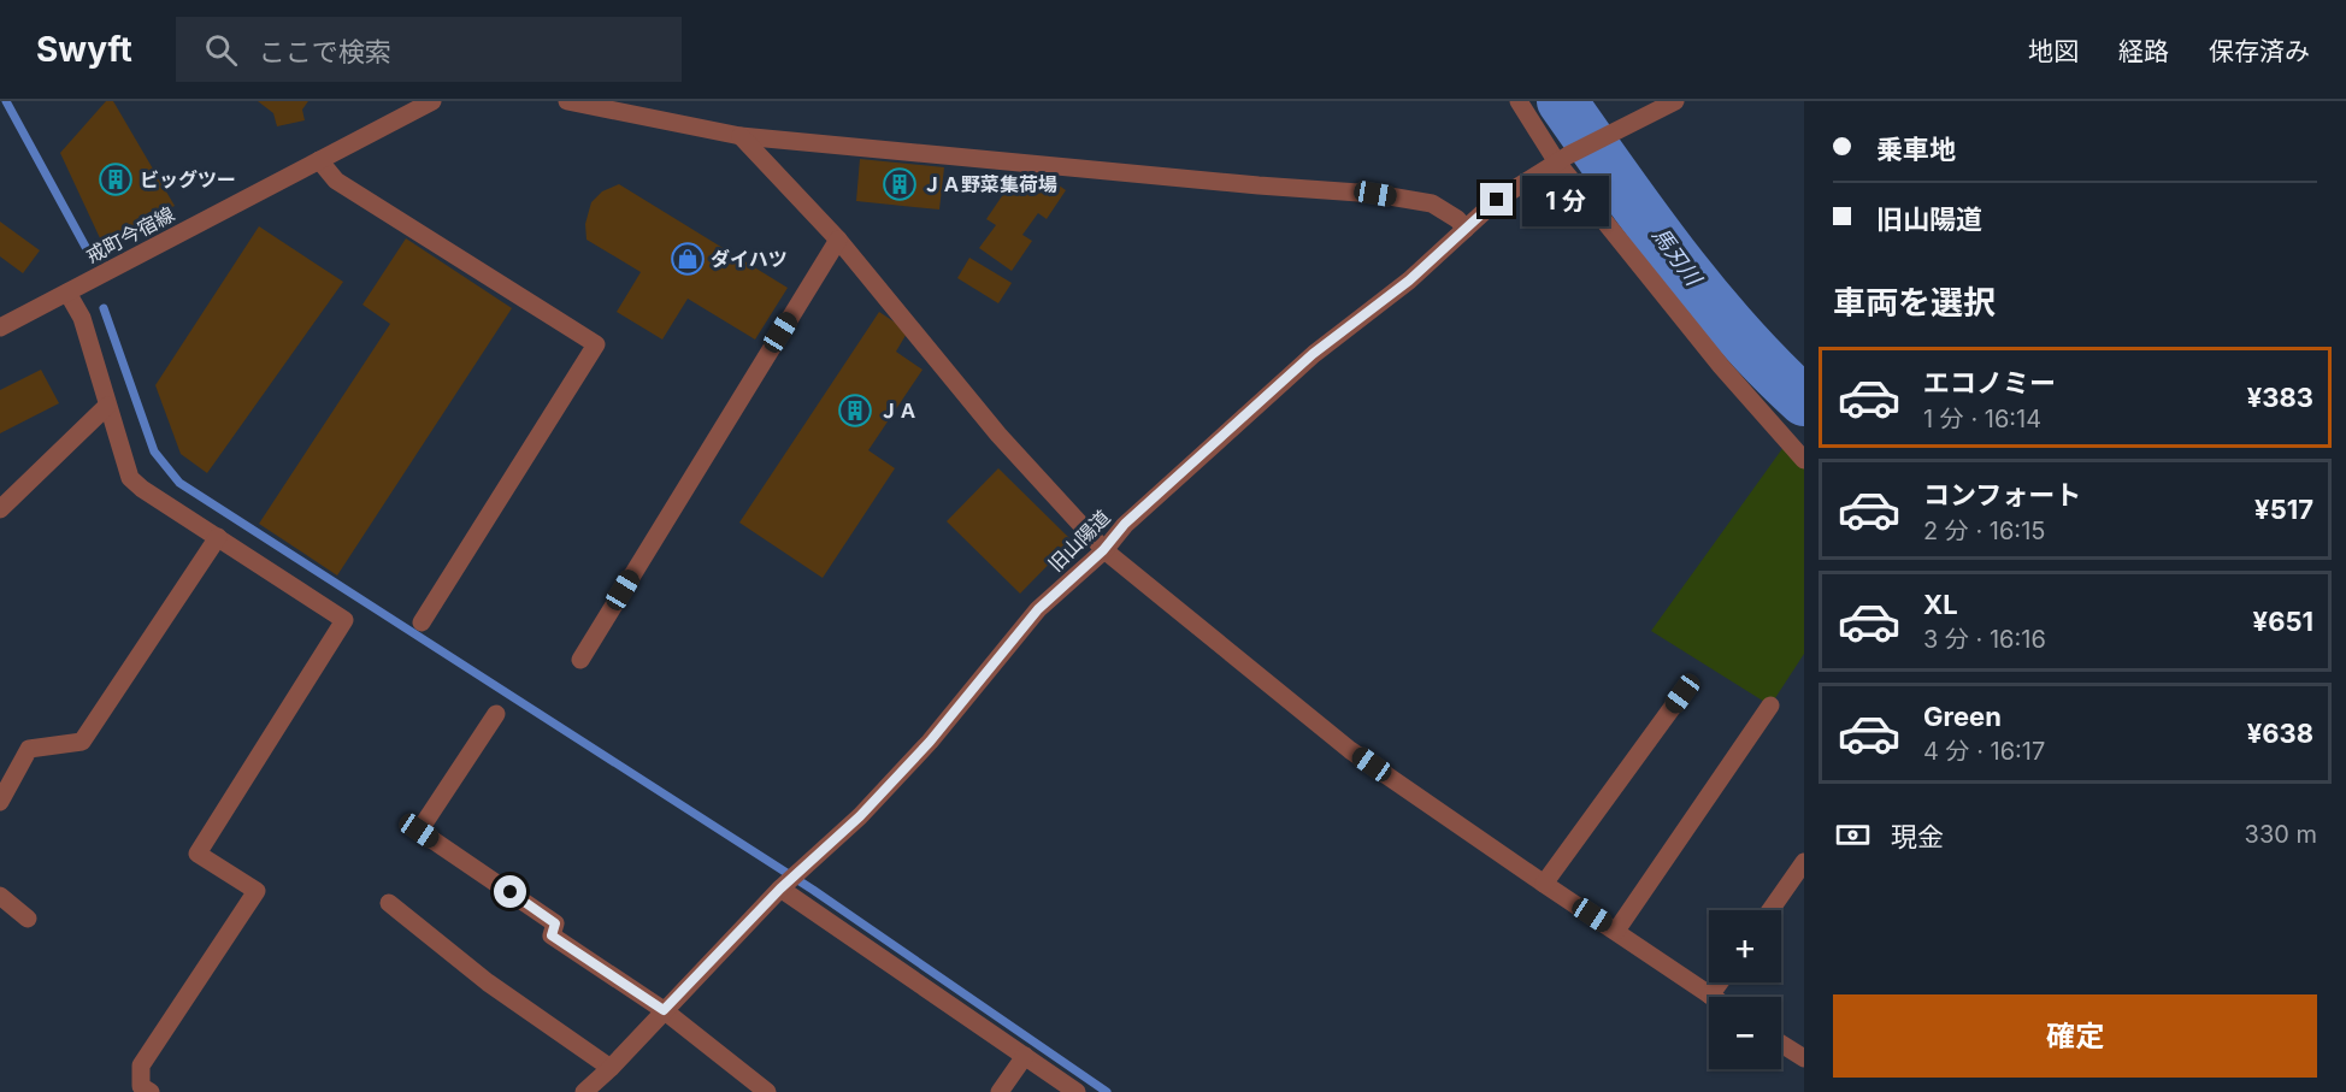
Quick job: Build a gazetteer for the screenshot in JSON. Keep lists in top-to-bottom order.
{
  "streets": {
    "street": ["戒町今宿線", "旧山陽道"]
  },
  "water": ["馬刃川"],
  "places": {
    "building": ["ビッグツー", "ＪＡ野菜集荷場", "ＪＡ"],
    "shop": ["ダイハツ"]
  },
  "page": {
    "header": "Swyft",
    "search": "ここで検索",
    "nav": ["地図", "経路", "保存済み"],
    "banner": ["乗車地", "旧山陽道"],
    "bubble": "1 分",
    "heading": "車両を選択",
    "list": [
      {
        "name": "エコノミー",
        "note": "1 分 · 16:14",
        "value": "¥383"
      },
      {
        "name": "コンフォート",
        "note": "2 分 · 16:15",
        "value": "¥517"
      },
      {
        "name": "XL",
        "note": "3 分 · 16:16",
        "value": "¥651"
      },
      {
        "name": "Green",
        "note": "4 分 · 16:17",
        "value": "¥638"
      }
    ],
    "pay": ["現金", "330 m"],
    "map_buttons": ["+", "−"],
    "buttons": "確定"
  }
}
